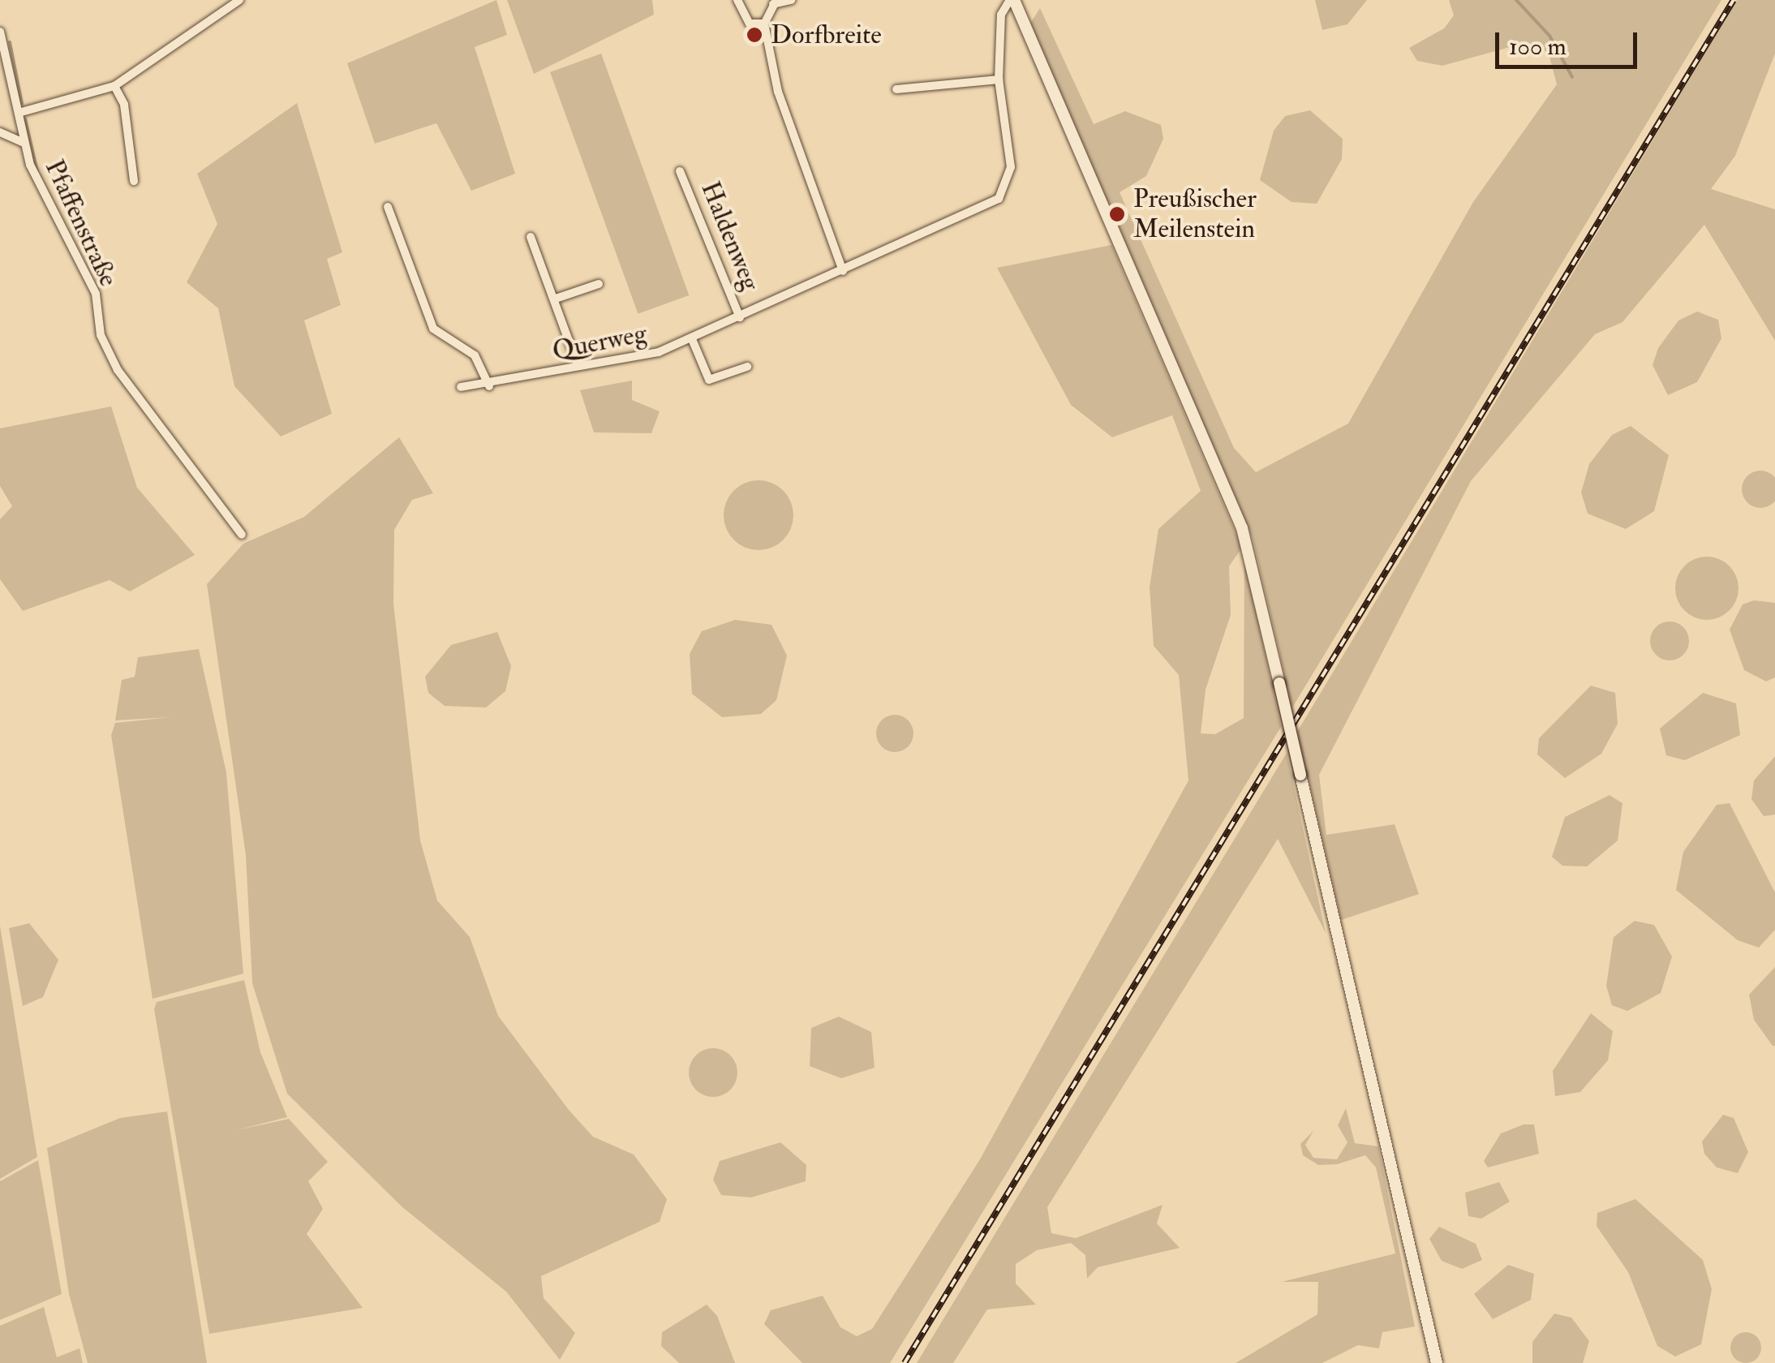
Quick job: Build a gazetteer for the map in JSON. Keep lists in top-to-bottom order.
{
  "streets": {
    "street": ["Pfaffenstraße", "Haldenweg", "Querweg"]
  },
  "crossings": [
    ["Haldenweg", "Querweg"]
  ],
  "places": ["Dorfbreite", "Preußischer Meilenstein"],
  "scale_bar": "100 m"
}
